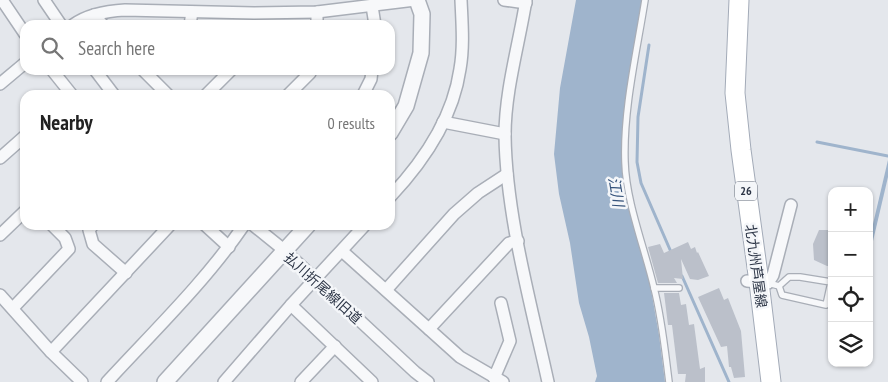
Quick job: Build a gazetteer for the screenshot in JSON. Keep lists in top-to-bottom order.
{
  "streets": {
    "main road": ["26", "北九州芦屋線"],
    "street": ["払川折尾線旧道"]
  },
  "water": ["江川"],
  "page": {
    "search": "Search here",
    "heading": ["Nearby", "0 results"],
    "map_buttons": ["+", "−"]
  }
}
